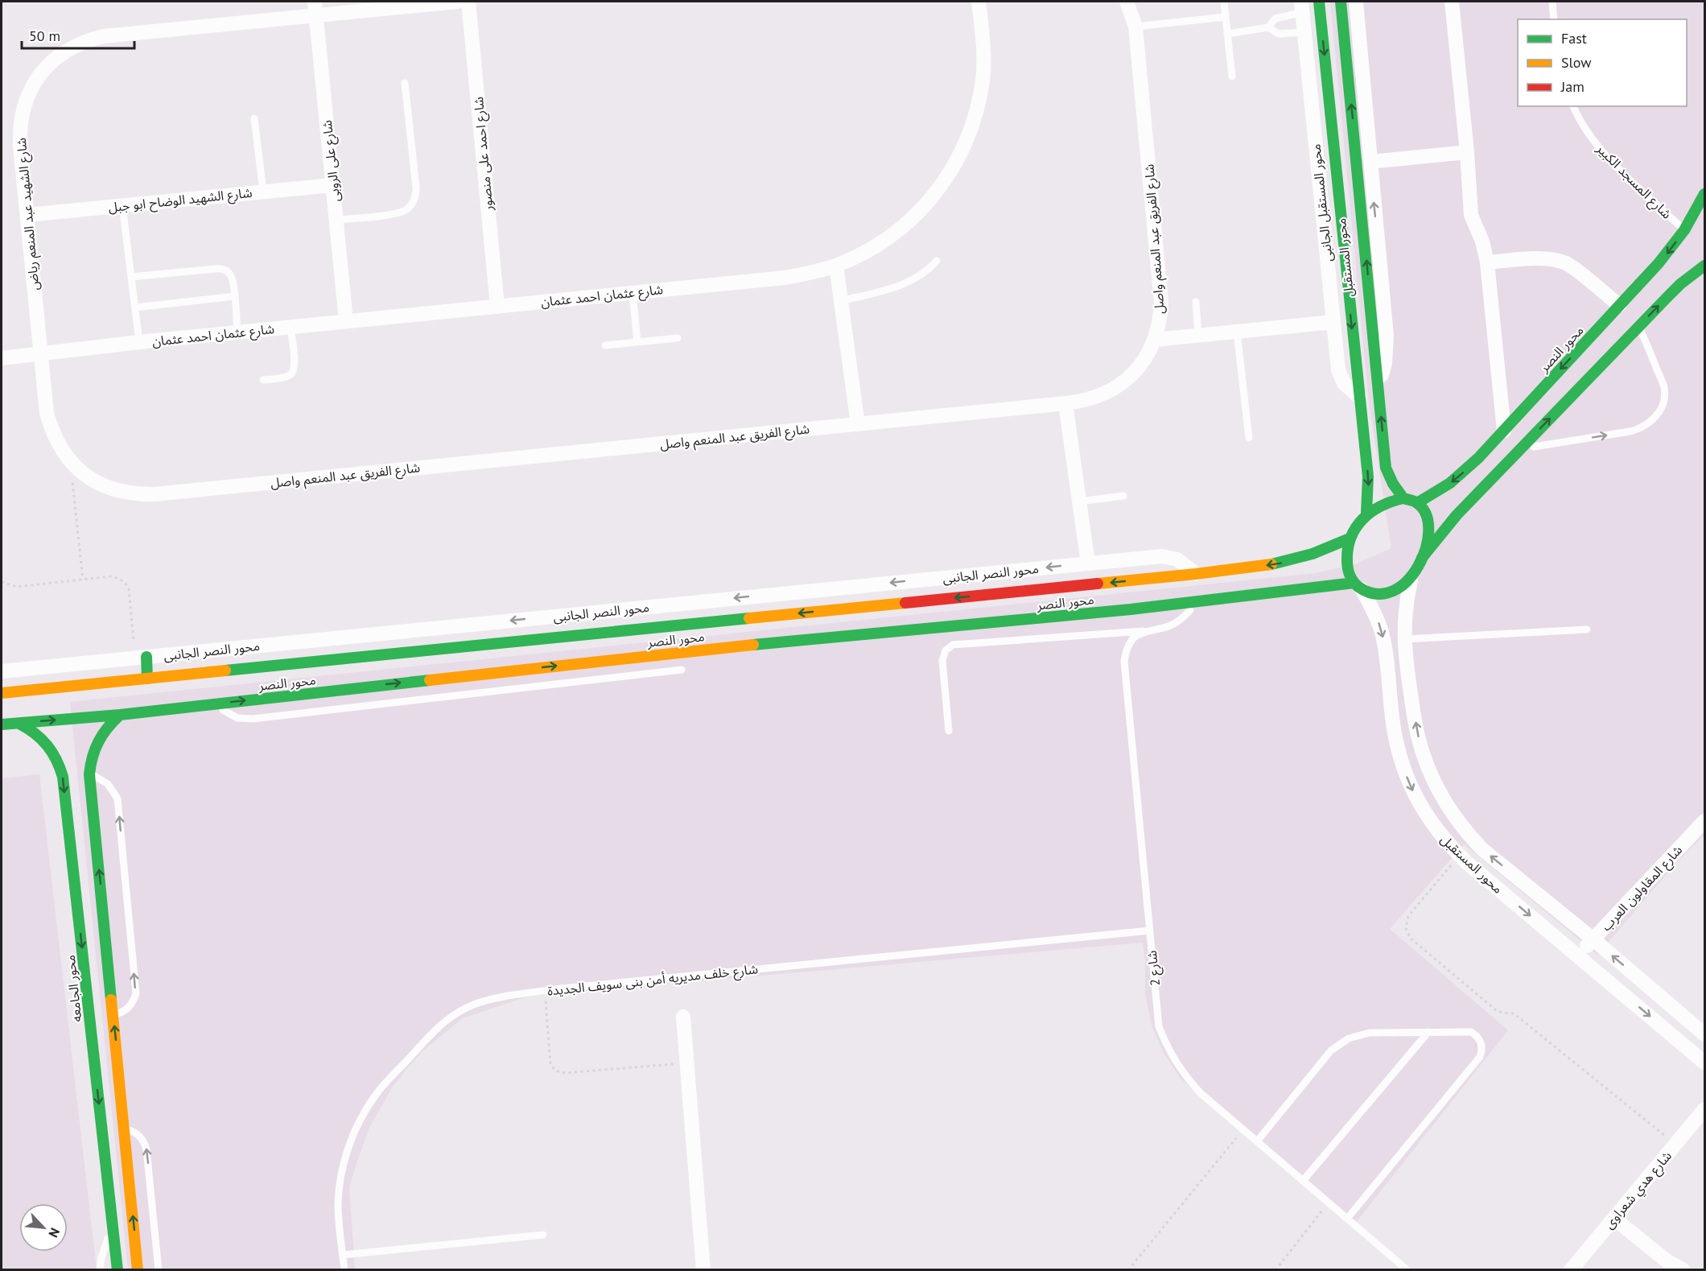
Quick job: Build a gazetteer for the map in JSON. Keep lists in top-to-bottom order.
{
  "streets": {
    "main road": ["محور المستقبل", "محور النصر", "محور الجامعه"],
    "street": [
      "شارع احمد على منصور",
      "شارع على الروبى",
      "شارع الشهيد الوضاح ابو جبل",
      "محور المستقبل الجانبى",
      "شارع الشهيد عبد المنعم رياض",
      "شارع الفريق عبد المنعم واصل",
      "شارع عثمان احمد عثمان",
      "محور النصر الجانبى",
      "شارع المقاولون العرب",
      "شارع هدي شعراوى"
    ],
    "lane": ["شارع المسجد الكبير", "شارع 2", "شارع خلف مديريه أمن بنى سويف الجديدة"]
  },
  "crossings": [
    ["شارع احمد على منصور", "شارع عثمان احمد عثمان"],
    ["شارع على الروبى", "شارع الشهيد الوضاح ابو جبل"],
    ["شارع على الروبى", "شارع الشهيد عبد المنعم رياض"],
    ["شارع على الروبى", "شارع عثمان احمد عثمان"],
    ["شارع المسجد الكبير", "محور النصر"],
    ["شارع الشهيد الوضاح ابو جبل", "شارع الشهيد عبد المنعم رياض"],
    ["محور المستقبل الجانبى", "محور المستقبل"],
    ["شارع الشهيد عبد المنعم رياض", "شارع الفريق عبد المنعم واصل"],
    ["شارع الشهيد عبد المنعم رياض", "شارع عثمان احمد عثمان"],
    ["شارع الفريق عبد المنعم واصل", "شارع عثمان احمد عثمان"],
    ["محور المستقبل", "محور النصر"],
    ["محور المستقبل", "شارع المقاولون العرب"],
    ["محور النصر", "محور النصر الجانبى"],
    ["محور النصر", "محور الجامعه"],
    ["شارع 2", "شارع خلف مديريه أمن بنى سويف الجديدة"]
  ],
  "one_way": ["محور النصر الجانبى"],
  "legend": ["Fast", "Slow", "Jam"],
  "scale_bar": "50 m",
  "north": "bottom right"
}
